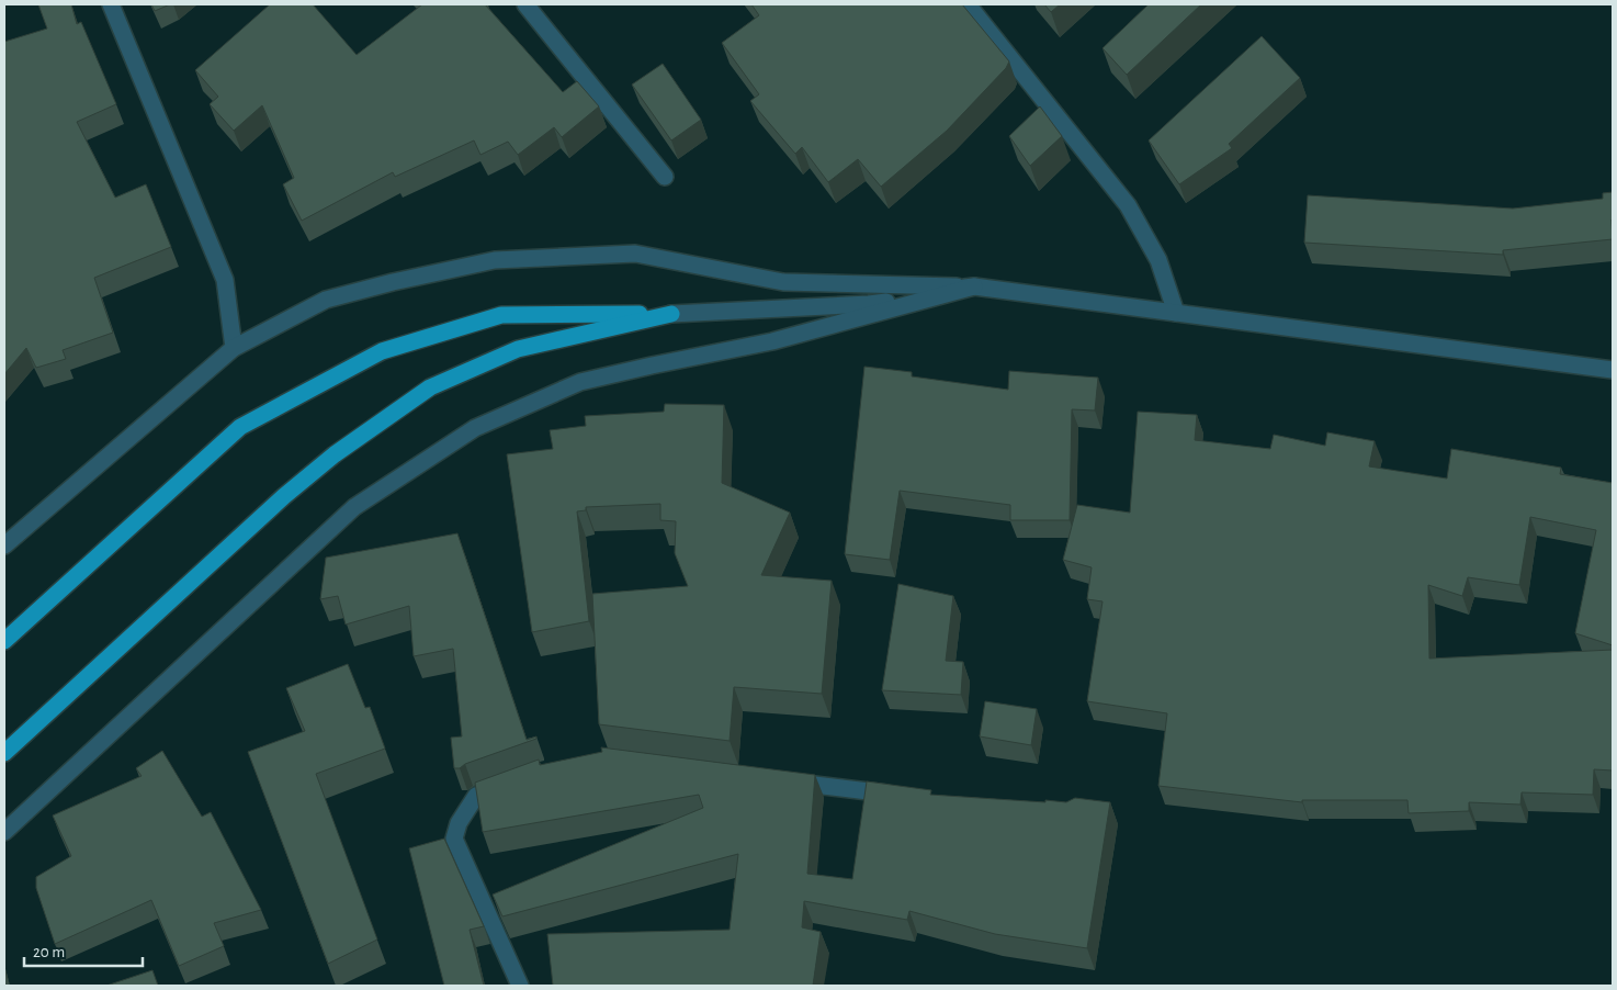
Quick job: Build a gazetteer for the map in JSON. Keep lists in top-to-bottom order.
{
  "scale_bar": "20 m"
}
